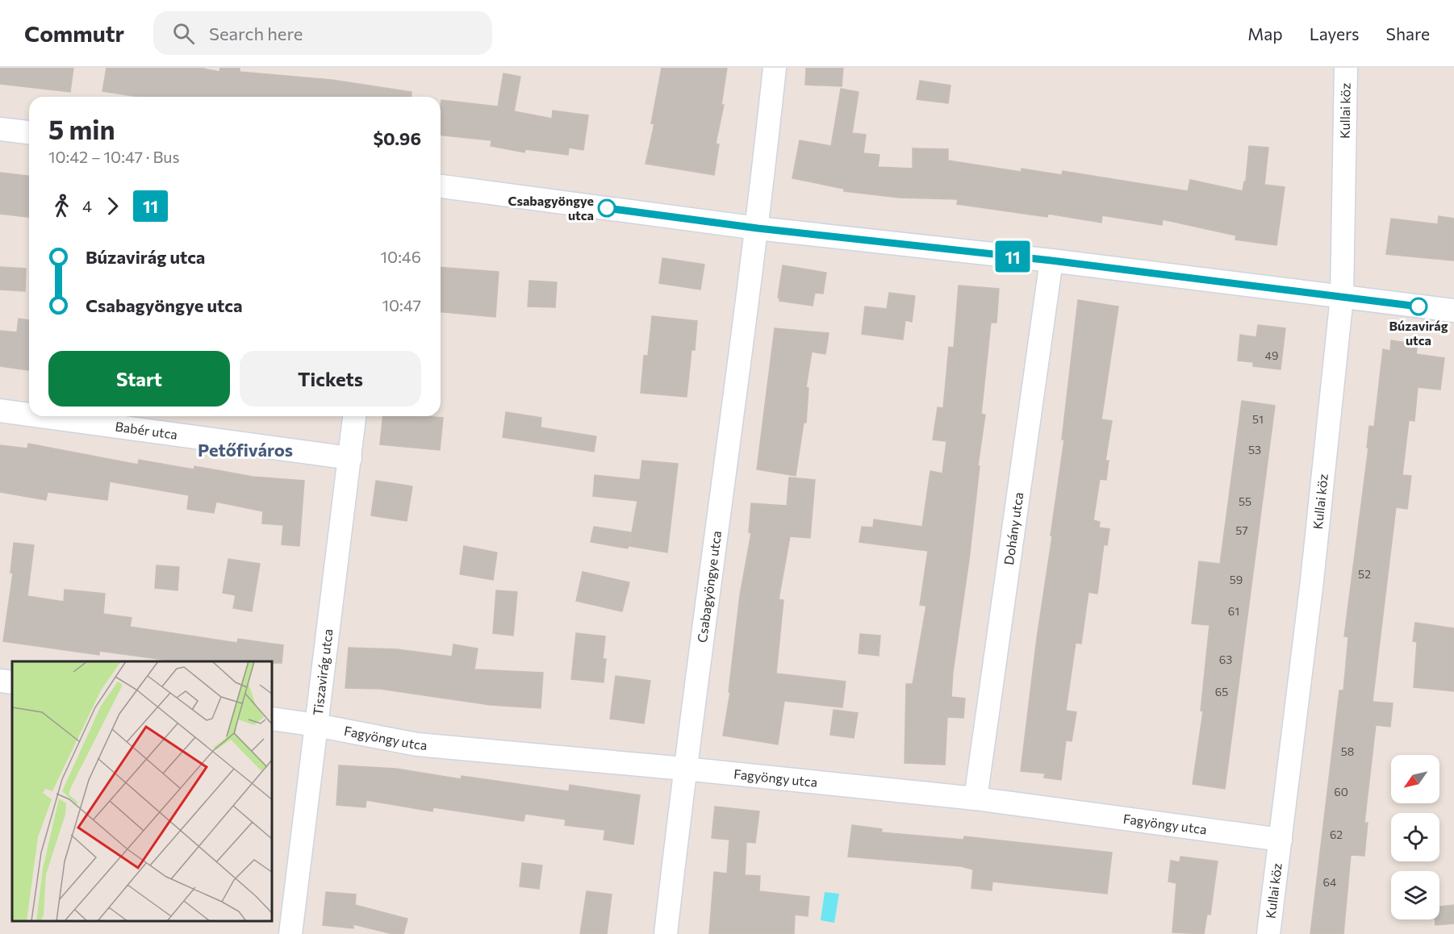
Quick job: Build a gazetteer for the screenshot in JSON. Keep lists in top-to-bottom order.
{
  "streets": {
    "street": [
      "Kullai köz",
      "Babér utca",
      "Dohány utca",
      "Csabagyöngye utca",
      "Tiszavirág utca",
      "Fagyöngy utca"
    ]
  },
  "crossings": [
    ["Kullai köz", "Fagyöngy utca"],
    ["Babér utca", "Tiszavirág utca"],
    ["Dohány utca", "Fagyöngy utca"],
    ["Csabagyöngye utca", "Fagyöngy utca"],
    ["Tiszavirág utca", "Fagyöngy utca"]
  ],
  "districts": ["Petőfiváros"],
  "places": ["Csabagyöngye utca", "Búzavirág utca"],
  "lines": ["bus line 11"],
  "house_numbers": [
    "49",
    "51",
    "53",
    "55",
    "57",
    "52",
    "59",
    "61",
    "63",
    "65",
    "58",
    "60",
    "62",
    "64"
  ],
  "north": "bottom left",
  "page": {
    "header": "Commutr",
    "search": "Search here",
    "nav": ["Map", "Layers", "Share"],
    "on_map": "11",
    "heading": ["5 min", "10:42 – 10:47 · Bus", "$0.96"],
    "legs": ["4", "11"],
    "list": [
      {
        "name": "Búzavirág utca",
        "value": "10:46"
      },
      {
        "name": "Csabagyöngye utca",
        "value": "10:47"
      }
    ],
    "buttons": ["Start", "Tickets"]
  }
}
